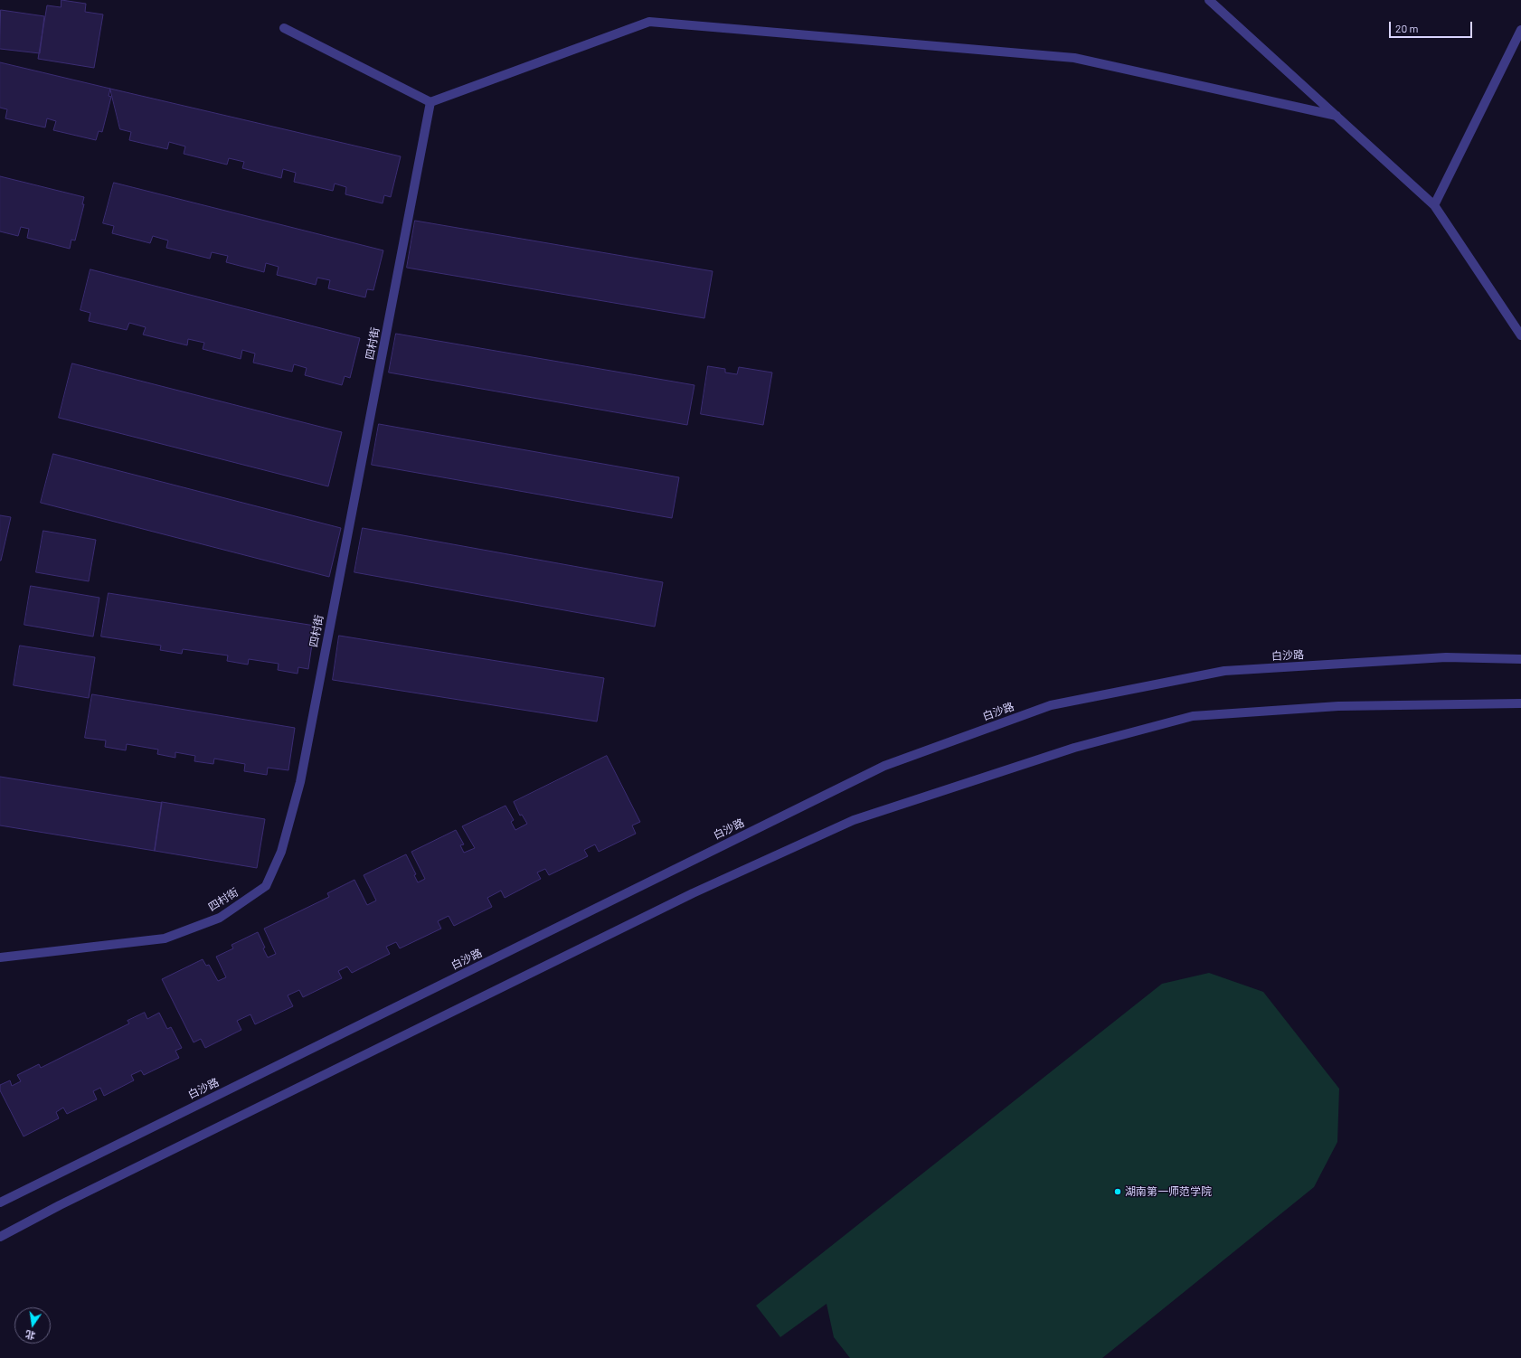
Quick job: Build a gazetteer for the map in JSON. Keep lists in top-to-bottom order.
{
  "streets": {
    "street": ["四村街", "白沙路"]
  },
  "places": ["湖南第一师范学院"],
  "scale_bar": "20 m",
  "north": "bottom"
}
